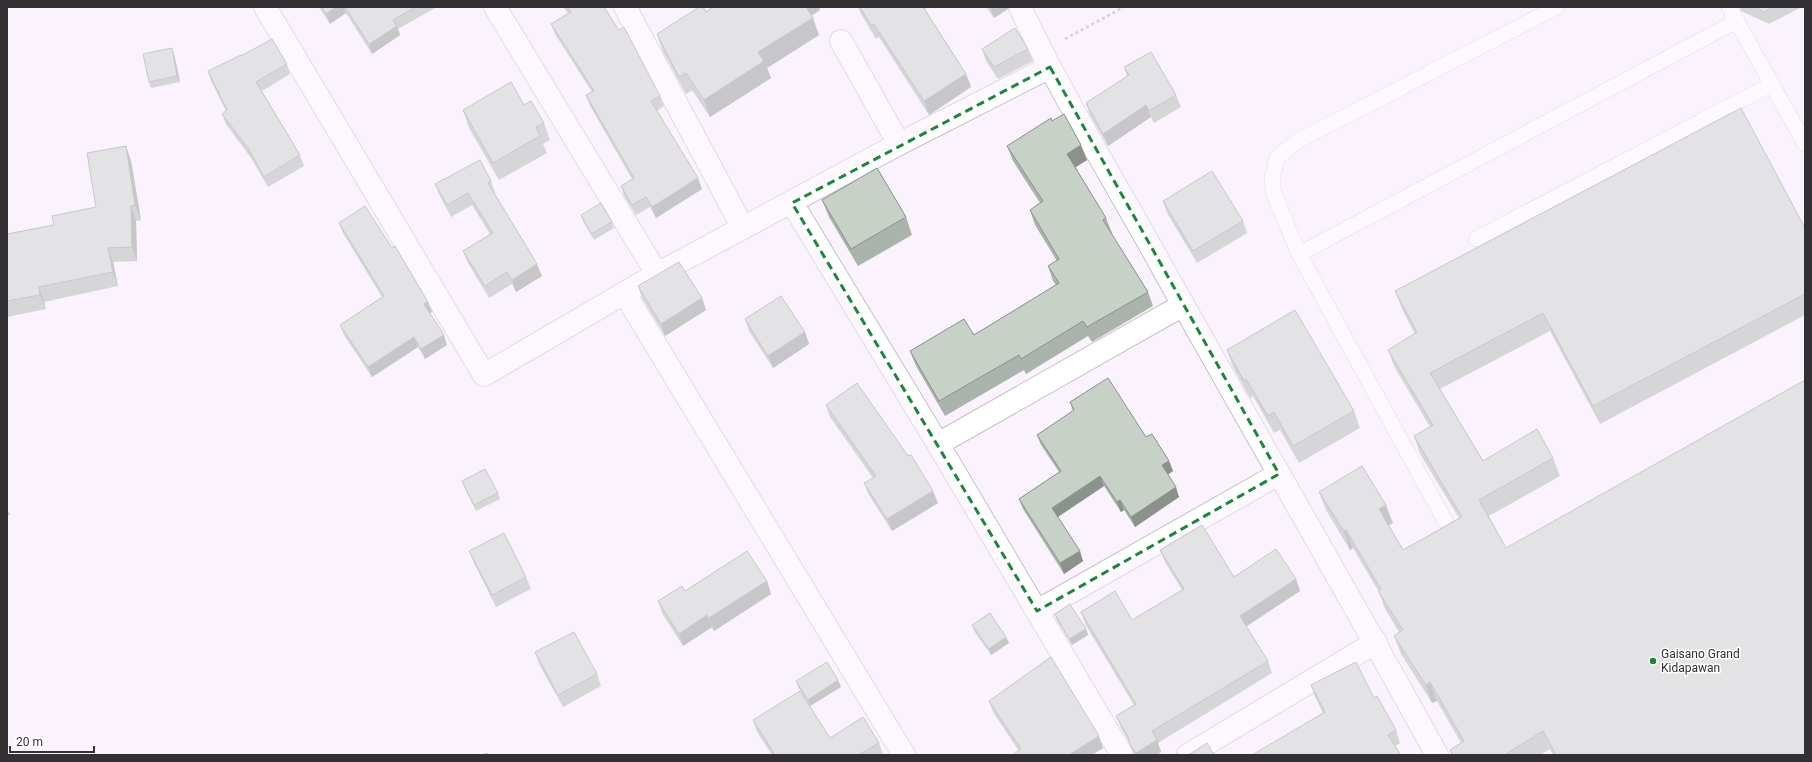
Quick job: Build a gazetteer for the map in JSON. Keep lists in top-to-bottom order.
{
  "places": ["Gaisano Grand Kidapawan"],
  "scale_bar": "20 m"
}
